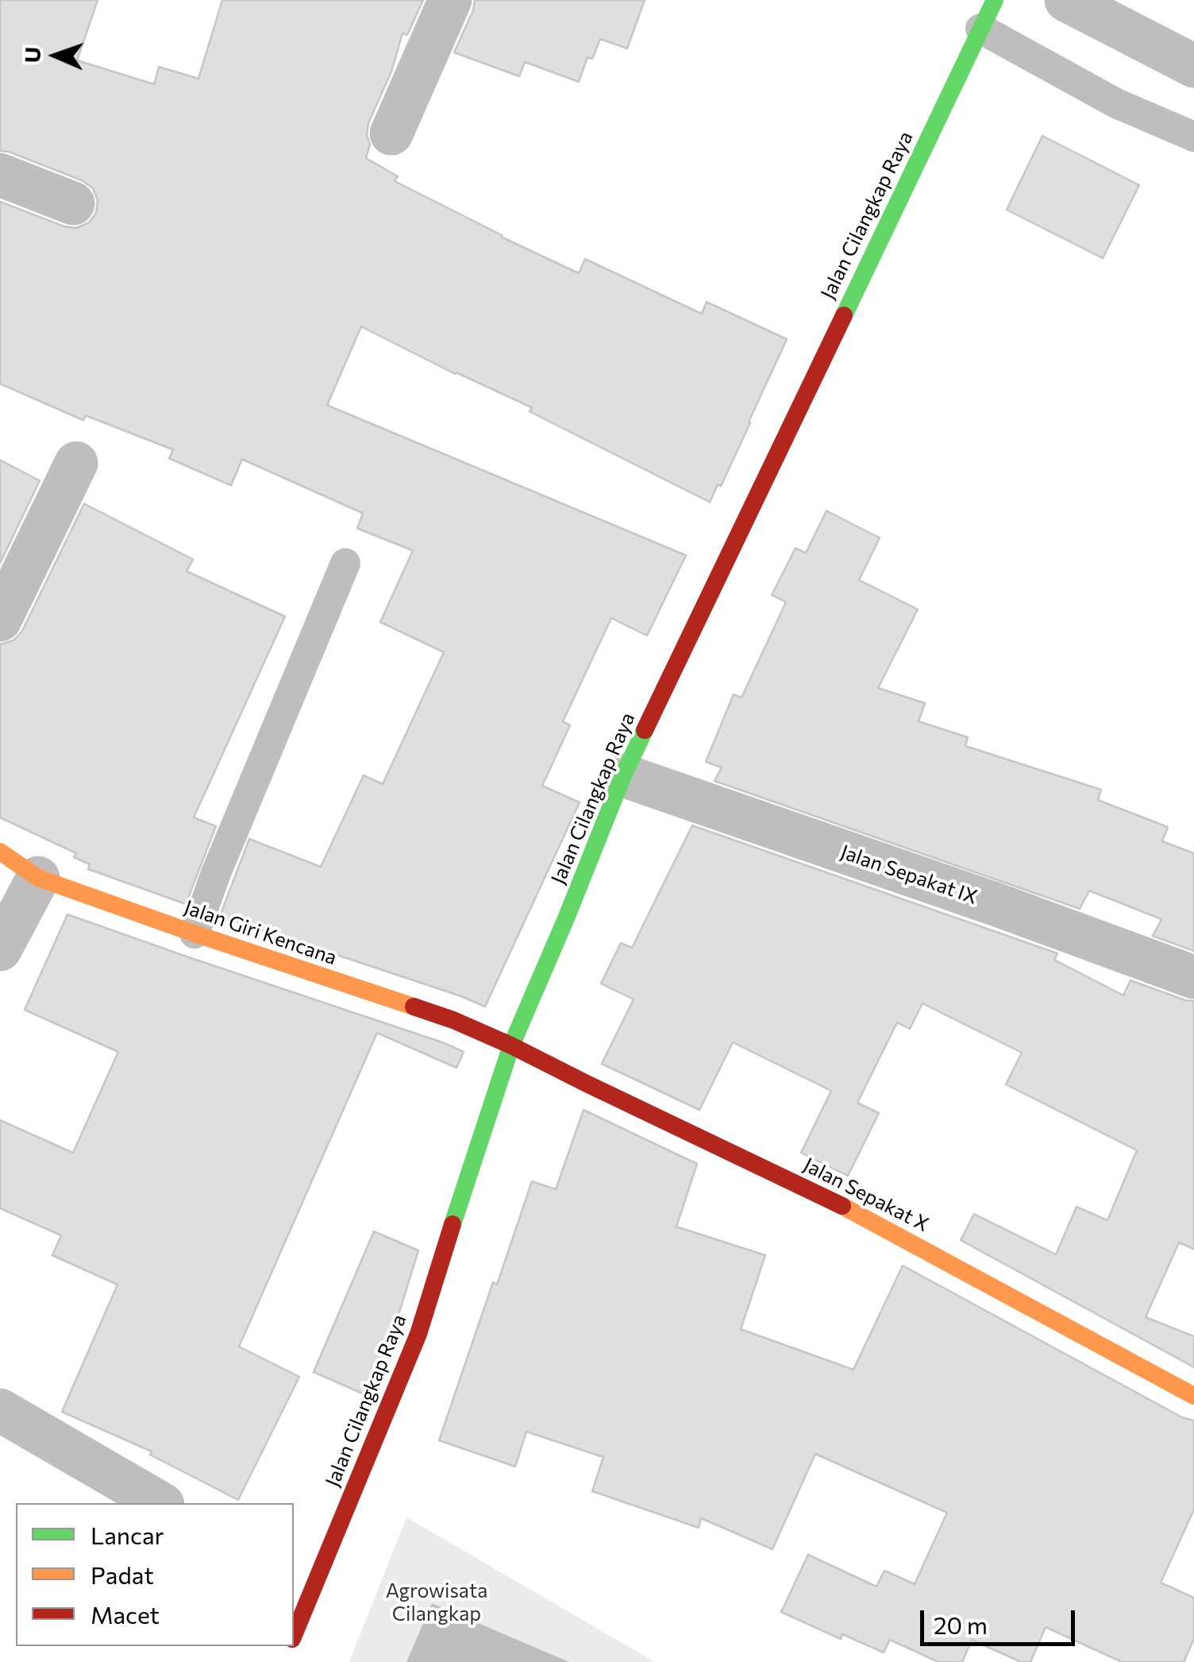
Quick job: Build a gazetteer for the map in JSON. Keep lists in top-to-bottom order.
{
  "streets": {
    "street": [
      "Jalan Cilangkap Raya",
      "Jalan Sepakat IX",
      "Jalan Giri Kencana",
      "Jalan Sepakat X"
    ]
  },
  "crossings": [
    ["Jalan Cilangkap Raya", "Jalan Sepakat IX"],
    ["Jalan Cilangkap Raya", "Jalan Giri Kencana"],
    ["Jalan Cilangkap Raya", "Jalan Sepakat X"],
    ["Jalan Giri Kencana", "Jalan Sepakat X"]
  ],
  "parks": ["Agrowisata Cilangkap"],
  "legend": ["Lancar", "Padat", "Macet"],
  "scale_bar": "20 m",
  "north": "left"
}
